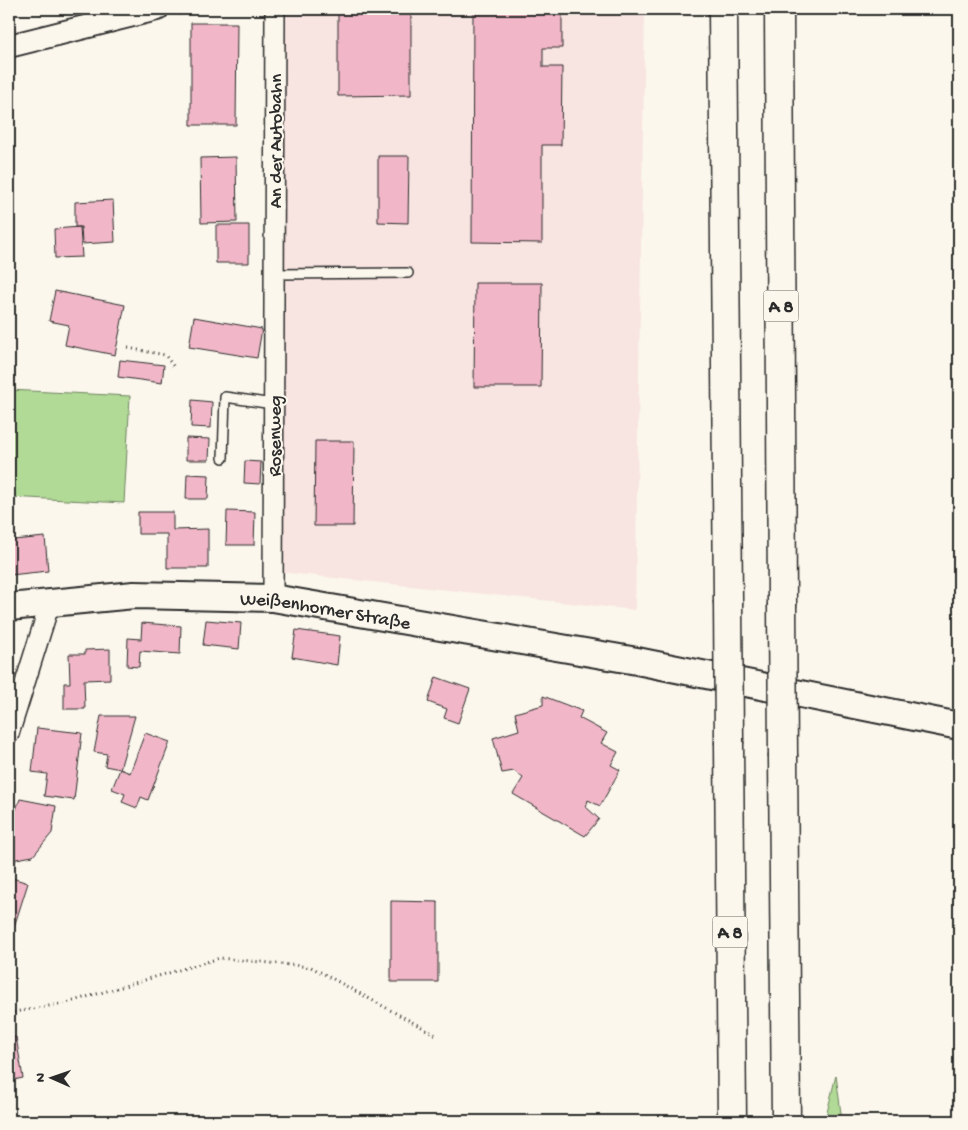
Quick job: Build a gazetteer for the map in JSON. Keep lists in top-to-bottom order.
{
  "streets": {
    "highway": ["A 8"],
    "main road": ["Weißenhorner Straße"],
    "street": ["An der Autobahn", "Rosenweg"]
  },
  "crossings": [
    ["An der Autobahn", "Rosenweg"],
    ["Rosenweg", "Weißenhorner Straße"]
  ],
  "north": "left"
}
